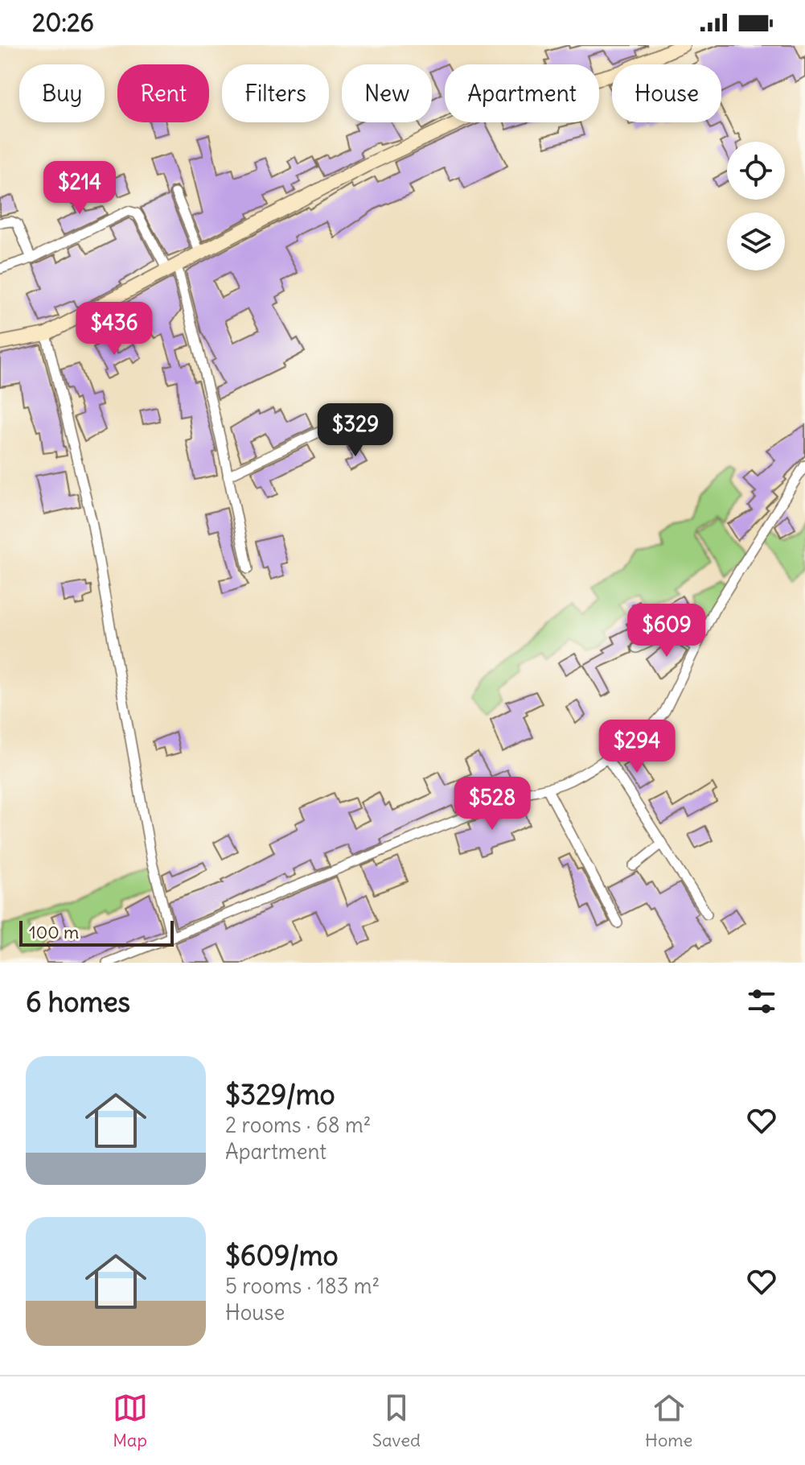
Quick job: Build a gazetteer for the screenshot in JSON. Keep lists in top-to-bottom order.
{
  "scale_bar": "100 m",
  "page": {
    "status": "20:26",
    "chip": [
      "Buy",
      "Rent",
      "Filters",
      "New",
      "Apartment",
      "House"
    ],
    "price": [
      "$214",
      "$436",
      "$329",
      "$609",
      "$294",
      "$528"
    ],
    "scale": "100 m",
    "heading": "6 homes",
    "list": [
      {
        "name": "$329/mo",
        "note": "2 rooms · 68 m² · Apartment"
      },
      {
        "name": "$609/mo",
        "note": "5 rooms · 183 m² · House"
      }
    ],
    "tabs": ["Map", "Saved", "Home"]
  }
}
